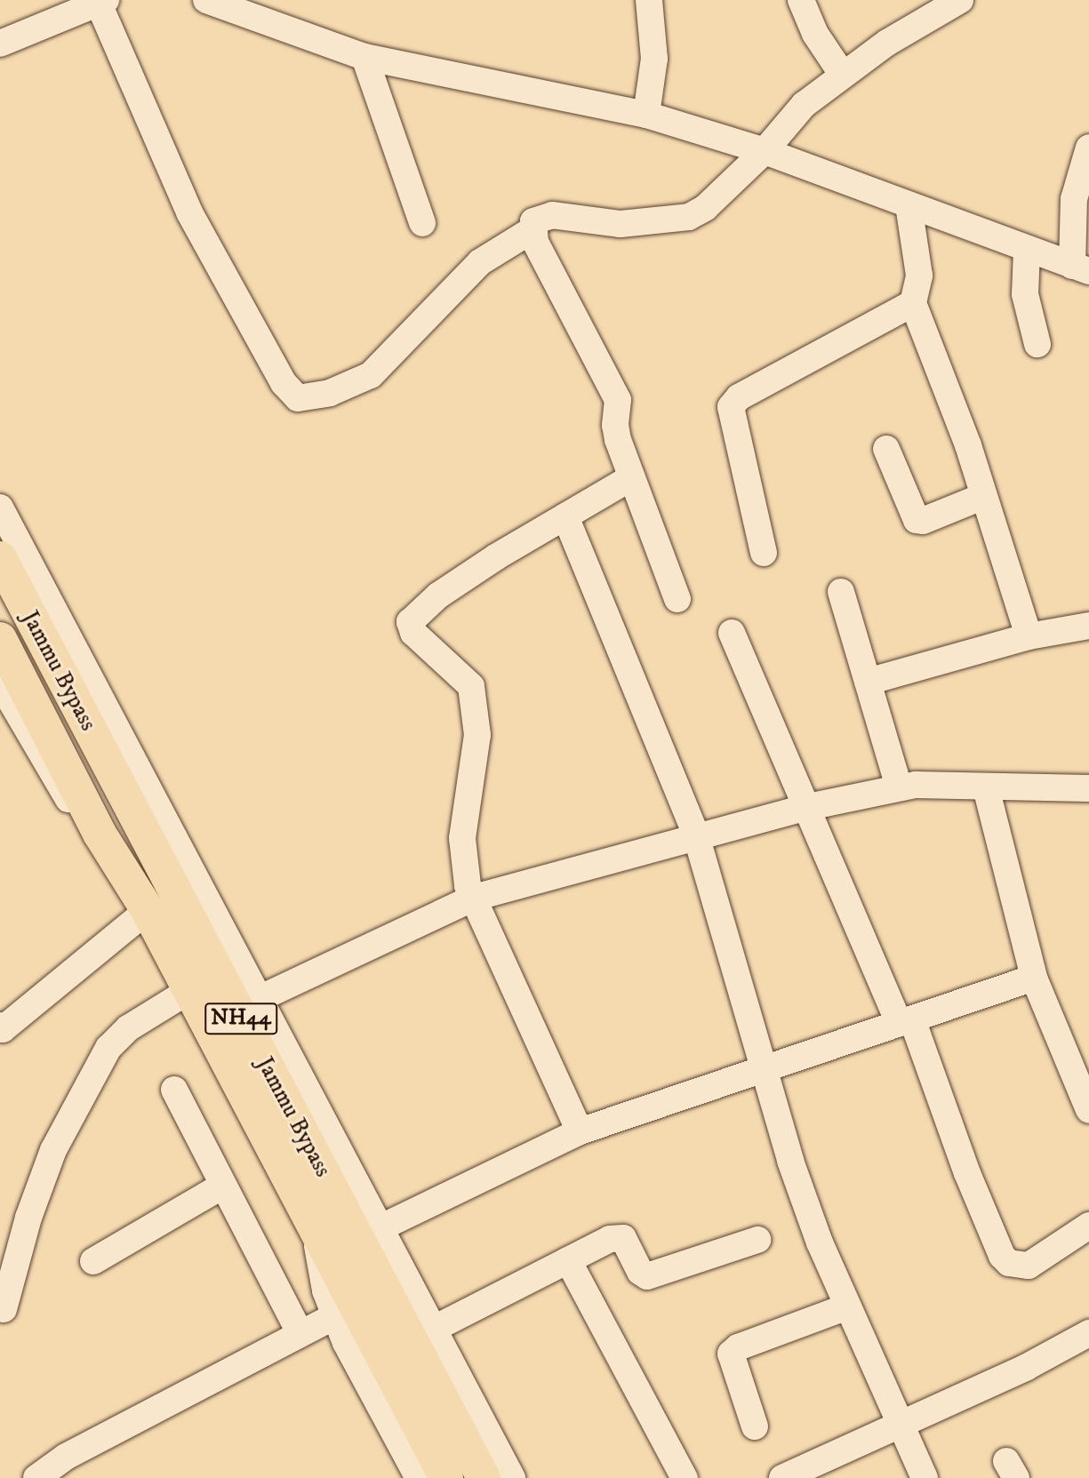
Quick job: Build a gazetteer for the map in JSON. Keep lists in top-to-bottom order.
{
  "streets": {
    "highway": ["Jammu Bypass", "NH44"]
  }
}
